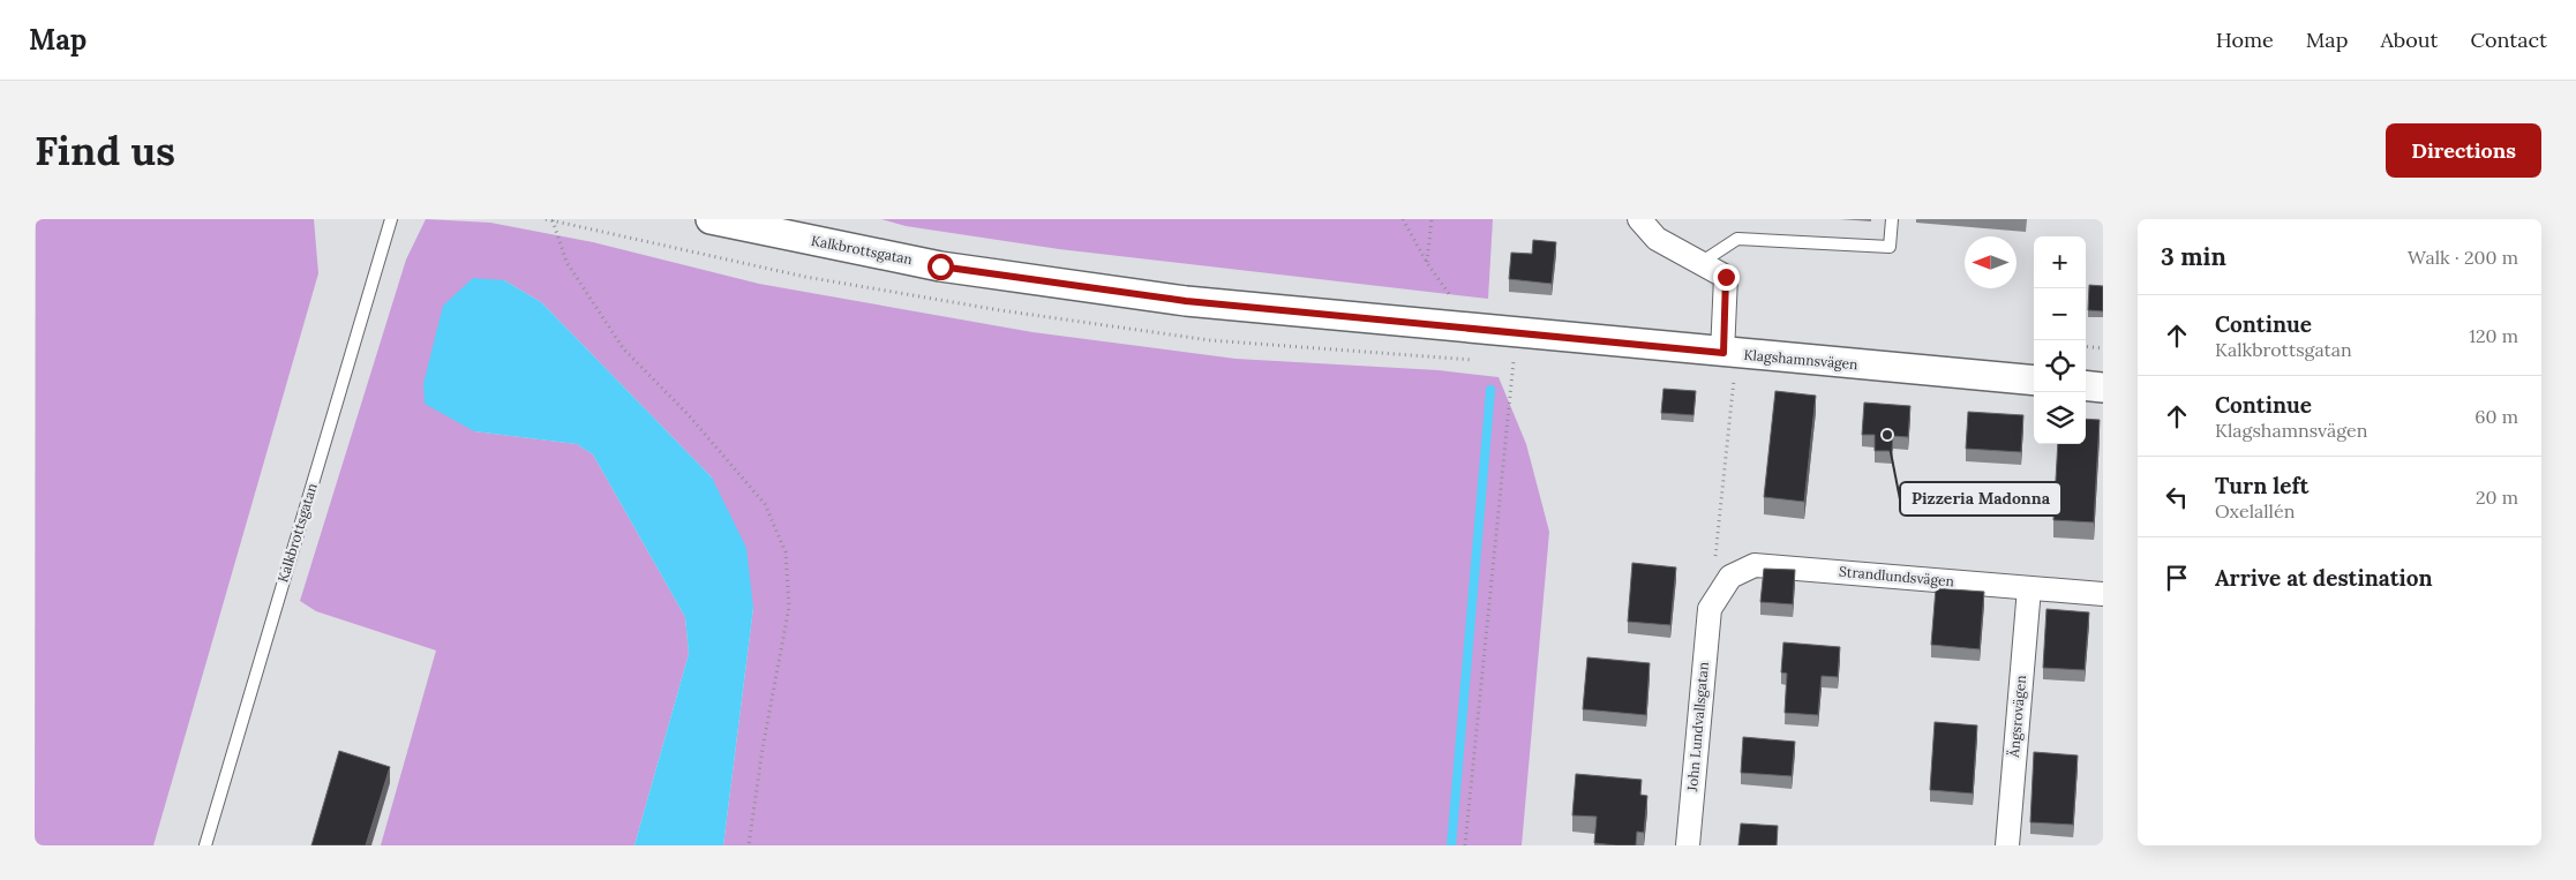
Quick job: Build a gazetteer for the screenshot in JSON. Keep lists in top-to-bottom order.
{
  "streets": {
    "street": [
      "Kalkbrottsgatan",
      "Klagshamnsvägen",
      "Strandlundsvägen",
      "Ängsrovägen",
      "John Lundvallsgatan"
    ]
  },
  "crossings": [
    ["Kalkbrottsgatan", "Klagshamnsvägen"],
    ["Strandlundsvägen", "Ängsrovägen"],
    ["Strandlundsvägen", "John Lundvallsgatan"]
  ],
  "places": ["Pizzeria Madonna"],
  "north": "left",
  "page": {
    "header": "Map",
    "nav": [
      "Home",
      "Map",
      "About",
      "Contact"
    ],
    "buttons": "Directions",
    "title": "Find us",
    "heading": ["3 min", "Walk · 200 m"],
    "map_buttons": ["+", "−"],
    "list": [
      ["Continue", "Kalkbrottsgatan", "120 m"],
      ["Continue", "Klagshamnsvägen", "60 m"],
      ["Turn left", "Oxelallén", "20 m"],
      "Arrive at destination"
    ]
  }
}
